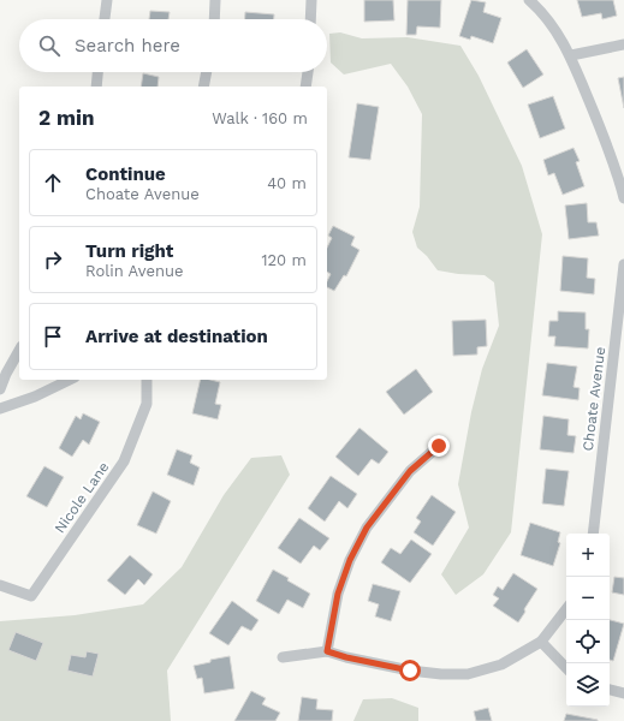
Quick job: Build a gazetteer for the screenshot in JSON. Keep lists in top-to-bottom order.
{
  "streets": {
    "street": ["Choate Avenue", "Nicole Lane"]
  },
  "page": {
    "search": "Search here",
    "heading": ["2 min", "Walk · 160 m"],
    "list": [
      ["Continue", "Choate Avenue", "40 m"],
      ["Turn right", "Rolin Avenue", "120 m"],
      "Arrive at destination"
    ],
    "map_buttons": ["+", "−"]
  }
}
